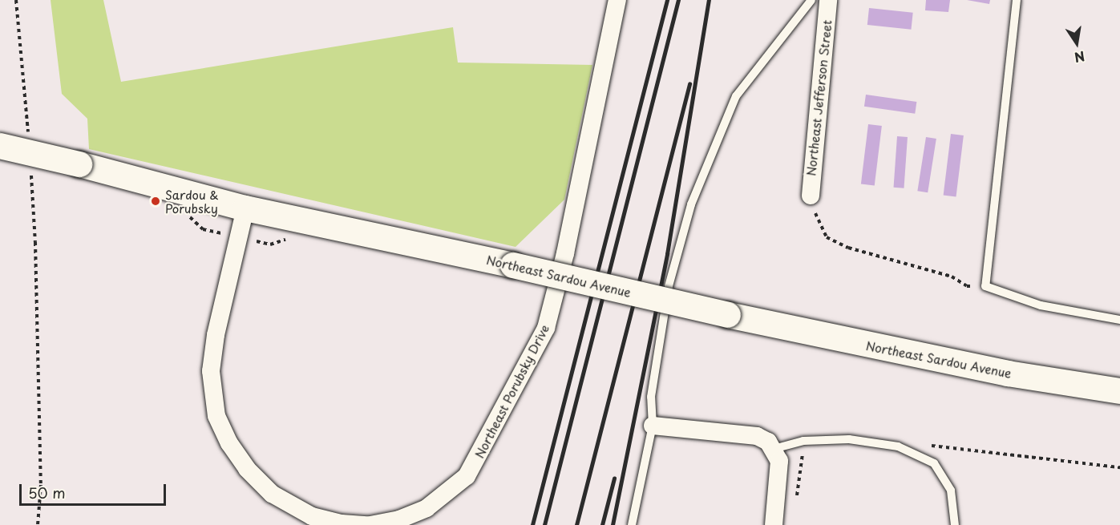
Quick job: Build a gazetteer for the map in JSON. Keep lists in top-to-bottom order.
{
  "streets": {
    "main road": ["Northeast Sardou Avenue"],
    "street": ["Northeast Jefferson Street", "Northeast Porubsky Drive"]
  },
  "places": ["Sardou & Porubsky"],
  "scale_bar": "50 m",
  "north": "bottom"
}
